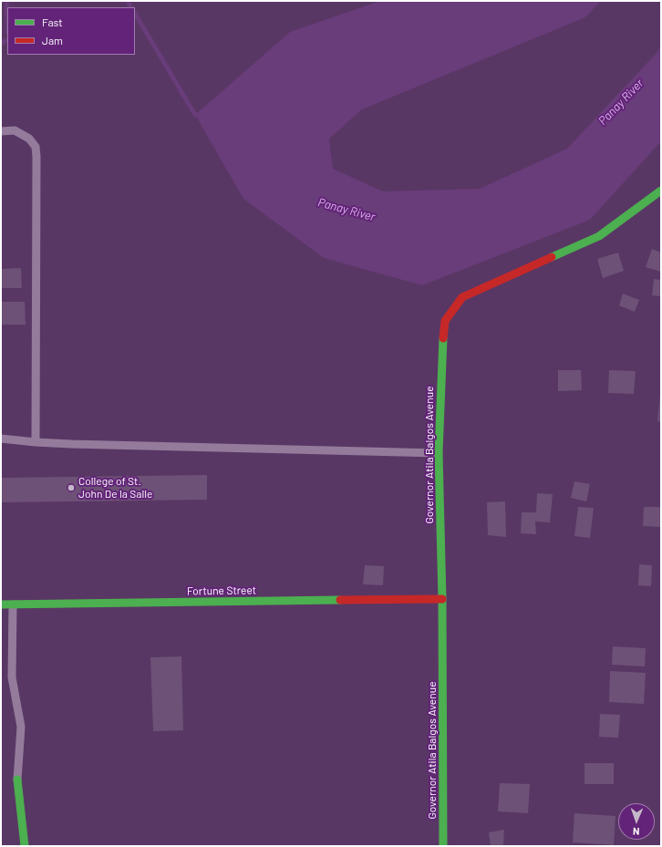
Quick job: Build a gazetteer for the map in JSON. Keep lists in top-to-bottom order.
{
  "streets": {
    "main road": ["Governor Atila Balgos Avenue", "Fortune Street"]
  },
  "crossings": [
    ["Governor Atila Balgos Avenue", "Fortune Street"]
  ],
  "water": ["Panay River"],
  "places": ["College of St. John De la Salle"],
  "legend": ["Fast", "Jam"],
  "north": "bottom"
}
